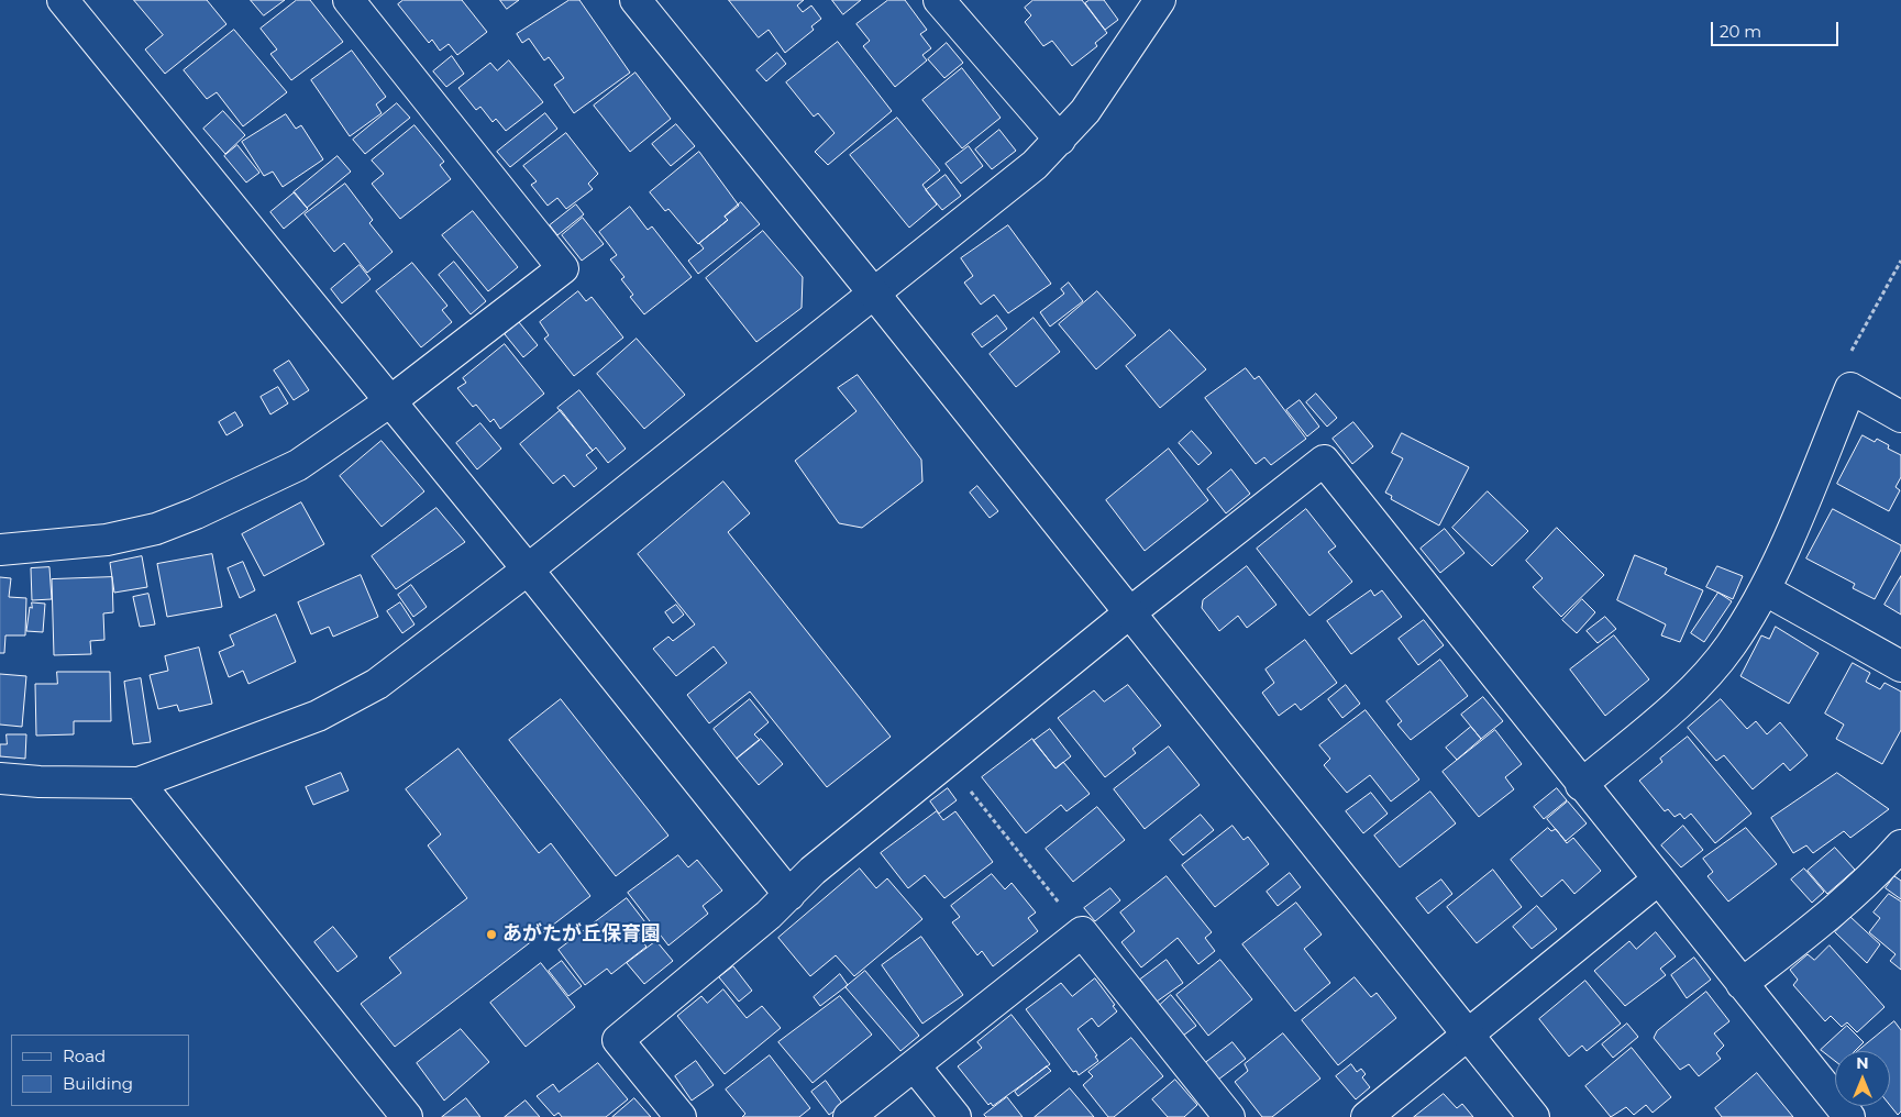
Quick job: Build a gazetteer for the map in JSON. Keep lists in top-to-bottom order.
{
  "places": ["あがたが丘保育園"],
  "legend": ["Road", "Building"],
  "scale_bar": "20 m",
  "north": "top"
}
